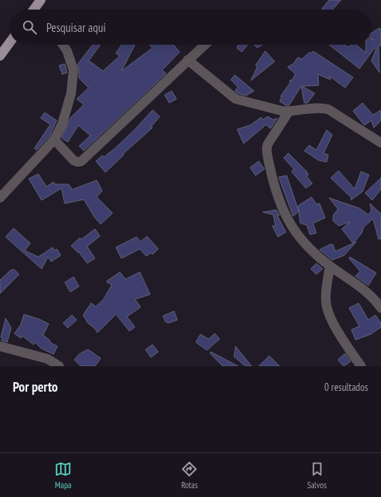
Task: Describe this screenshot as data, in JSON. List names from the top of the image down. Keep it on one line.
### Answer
{"page":{"search":"Pesquisar aqui","heading":["Por perto","0 resultados"],"nav":["Mapa","Rotas","Salvos"]}}
